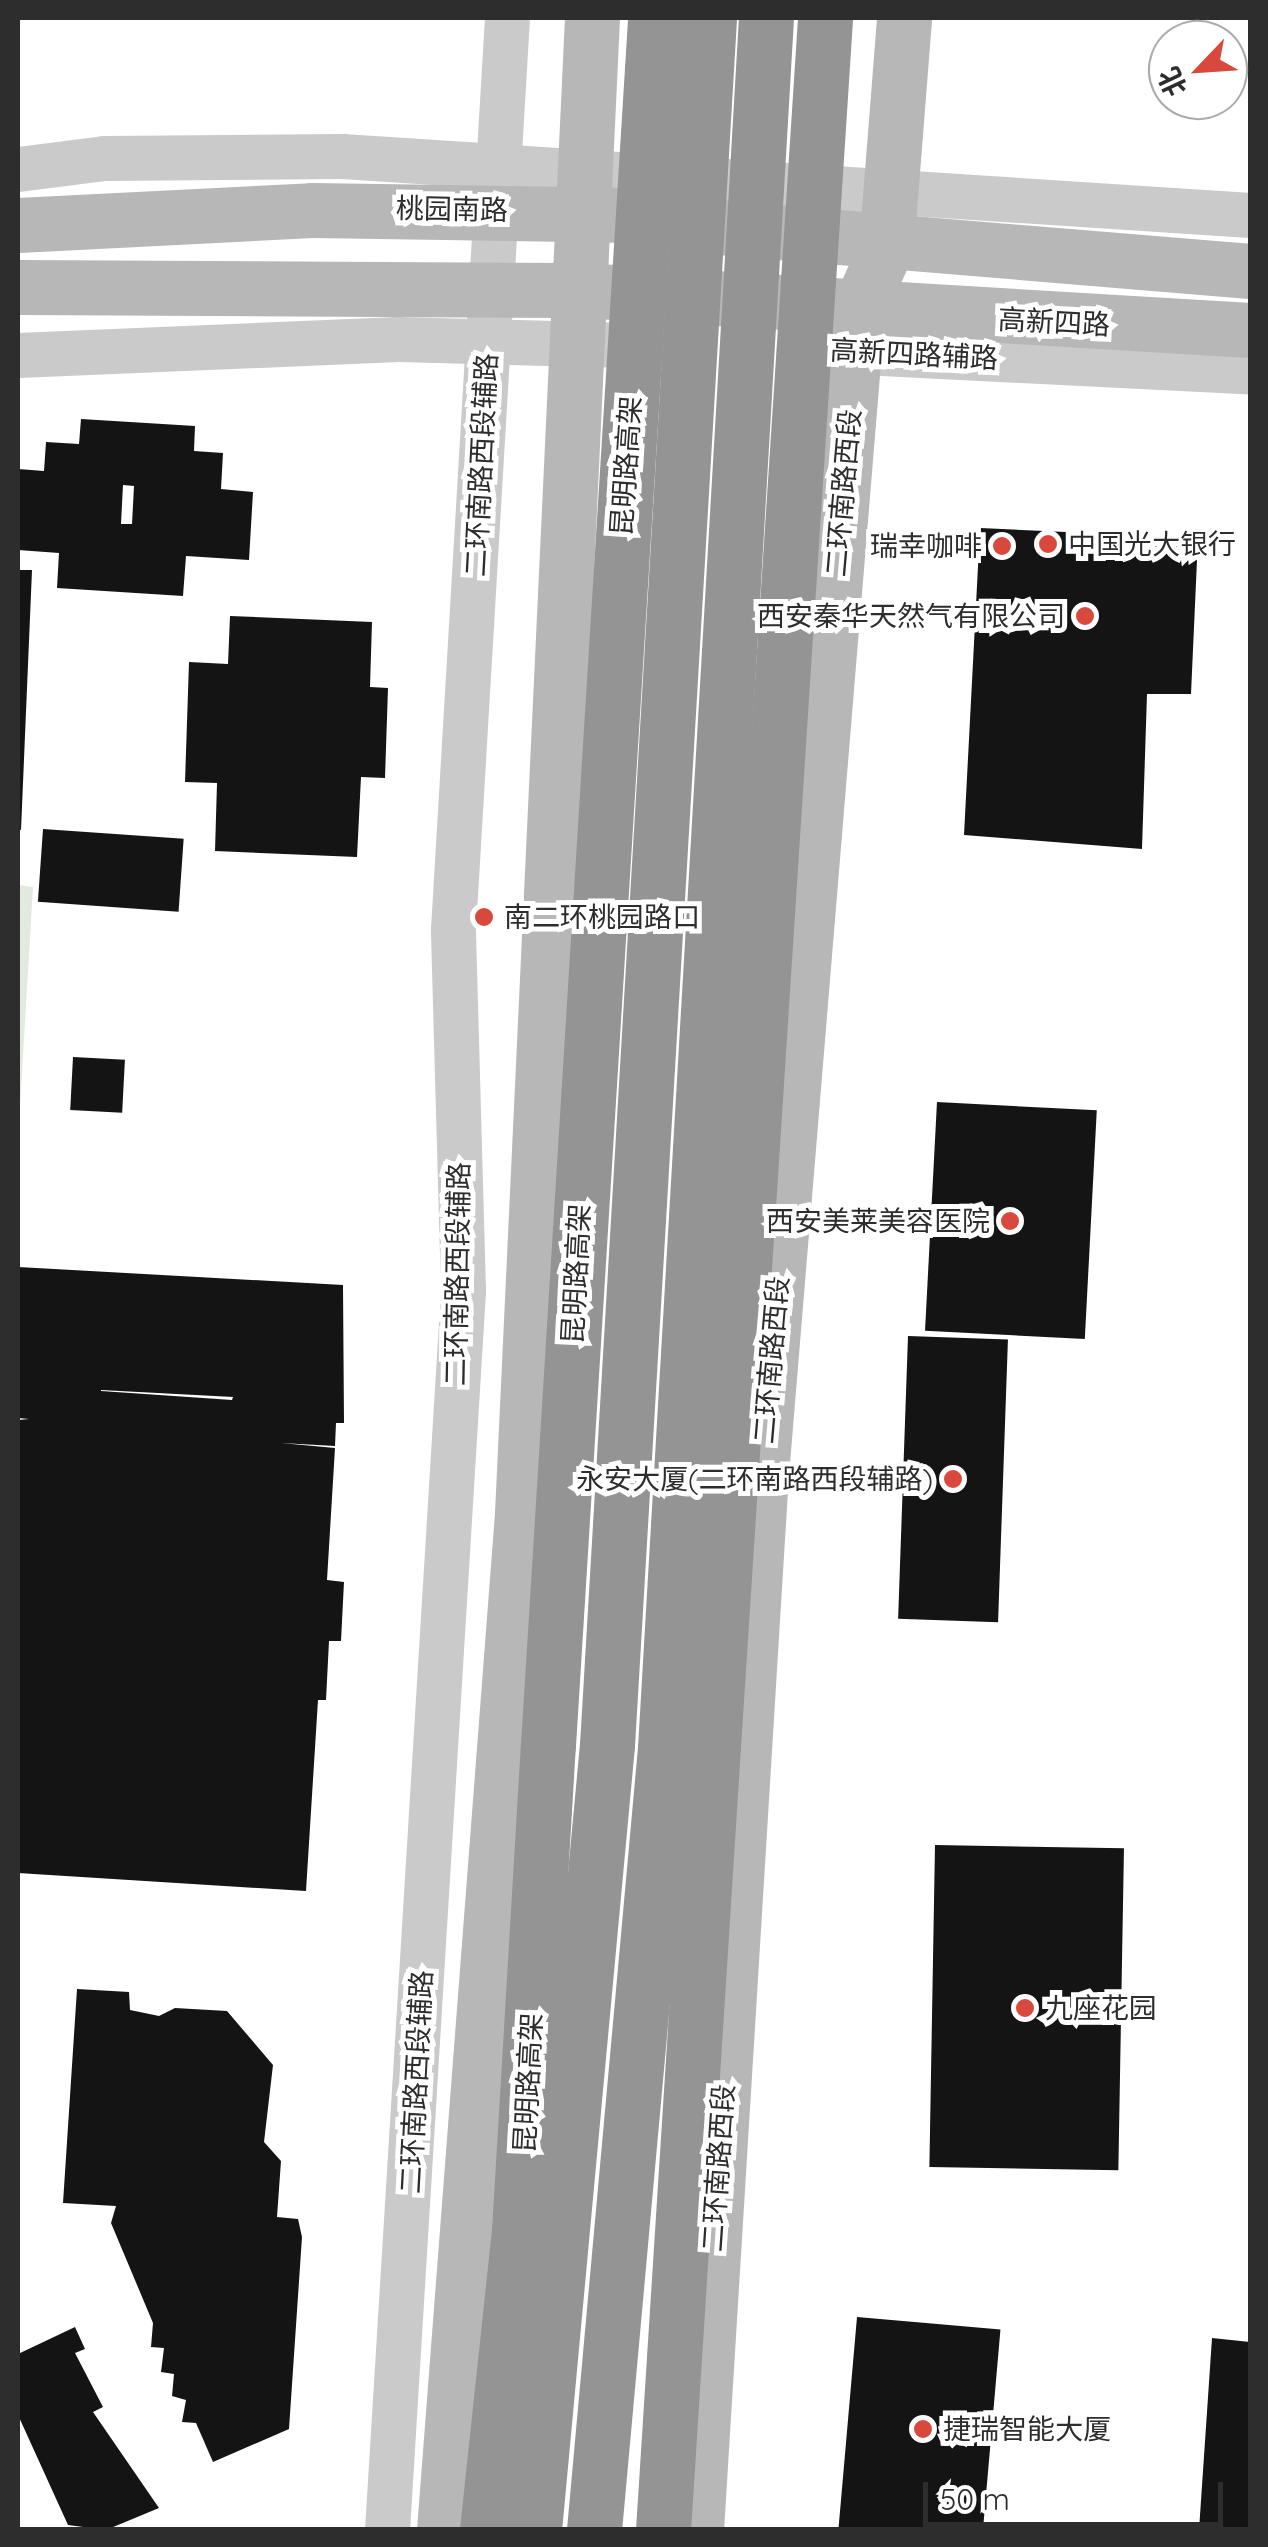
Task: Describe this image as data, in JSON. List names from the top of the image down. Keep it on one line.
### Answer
{"streets":{"highway":["昆明路高架"],"main road":["桃园南路","高新四路","二环南路西段"],"street":["高新四路辅路","二环南路西段辅路"]},"crossings":[["桃园南路","二环南路西段辅路"],["桃园南路","二环南路西段"],["高新四路","高新四路辅路"],["高新四路","二环南路西段"],["高新四路辅路","二环南路西段辅路"],["高新四路辅路","二环南路西段"]],"places":["中国光大银行","瑞幸咖啡","西安秦华天然气有限公司","南二环桃园路口","西安美莱美容医院","永安大厦(二环南路西段辅路)","九座花园","捷瑞智能大厦"],"scale_bar":"50 m","north":"bottom left"}
